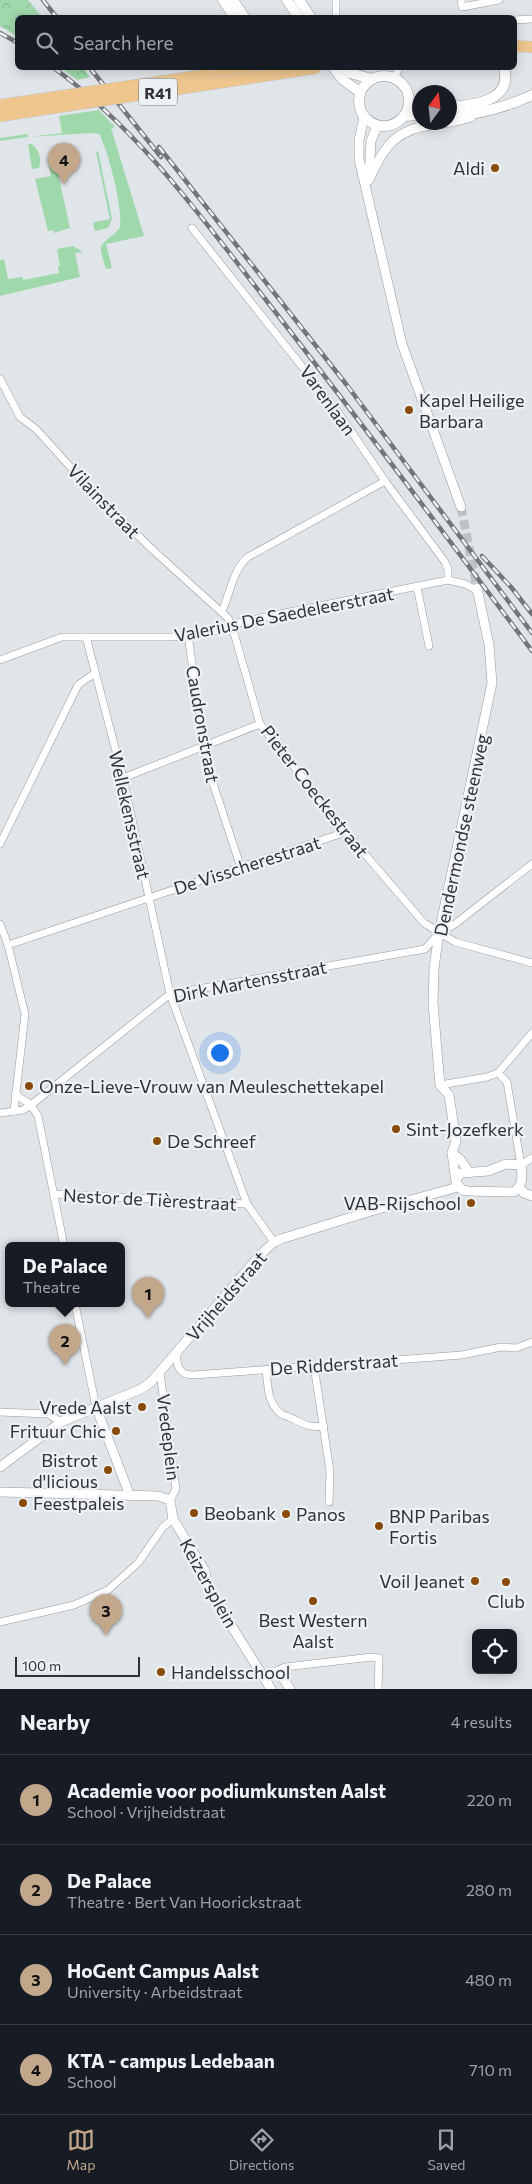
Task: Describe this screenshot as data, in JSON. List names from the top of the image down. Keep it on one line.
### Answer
{"streets":{"main road":["R41"],"street":["Varenlaan","Vilainstraat","Valerius De Saedeleerstraat","Caudronstraat","Pieter Coeckestraat","Wellekensstraat","Dendermondse steenweg","De Visscherestraat","Dirk Martensstraat","Nestor de Tièrestraat","Vrijheidstraat","De Ridderstraat","Vredeplein","Keizersplein"]},"crossings":[["Varenlaan","Valerius De Saedeleerstraat"],["Vilainstraat","Valerius De Saedeleerstraat"],["Vilainstraat","Pieter Coeckestraat"],["Valerius De Saedeleerstraat","Caudronstraat"],["Valerius De Saedeleerstraat","Pieter Coeckestraat"],["Valerius De Saedeleerstraat","Wellekensstraat"],["Valerius De Saedeleerstraat","Dendermondse steenweg"],["Caudronstraat","De Visscherestraat"],["Pieter Coeckestraat","Dendermondse steenweg"],["Pieter Coeckestraat","De Visscherestraat"],["Pieter Coeckestraat","Dirk Martensstraat"],["Wellekensstraat","De Visscherestraat"],["Wellekensstraat","Dirk Martensstraat"],["Wellekensstraat","Nestor de Tièrestraat"],["Wellekensstraat","Vrijheidstraat"],["Dendermondse steenweg","Dirk Martensstraat"],["Vrijheidstraat","De Ridderstraat"],["Vrijheidstraat","Vredeplein"],["Vredeplein","Keizersplein"]],"places":["Aldi","Kapel Heilige Barbara","Onze-Lieve-Vrouw van Meuleschettekapel","Sint-Jozefkerk","De Schreef","VAB-Rijschool","Vrede Aalst","Frituur Chic","Bistrot d'licious","Feestpaleis","Beobank","Panos","BNP Paribas Fortis","Voil Jeanet","Club","Best Western Aalst","Handelsschool"],"scale_bar":"100 m","north":"top","page":{"search":"Search here","pins":["4","1","2","3"],"popup":["De Palace","Theatre"],"scale":"100 m","heading":["Nearby","4 results"],"list":[{"mark":"1","name":"Academie voor podiumkunsten Aalst","note":"School · Vrijheidstraat","value":"220 m"},{"mark":"2","name":"De Palace","note":"Theatre · Bert Van Hoorickstraat","value":"280 m"},{"mark":"3","name":"HoGent Campus Aalst","note":"University · Arbeidstraat","value":"480 m"},{"mark":"4","name":"KTA - campus Ledebaan","note":"School","value":"710 m"}],"nav":["Map","Directions","Saved"]}}
